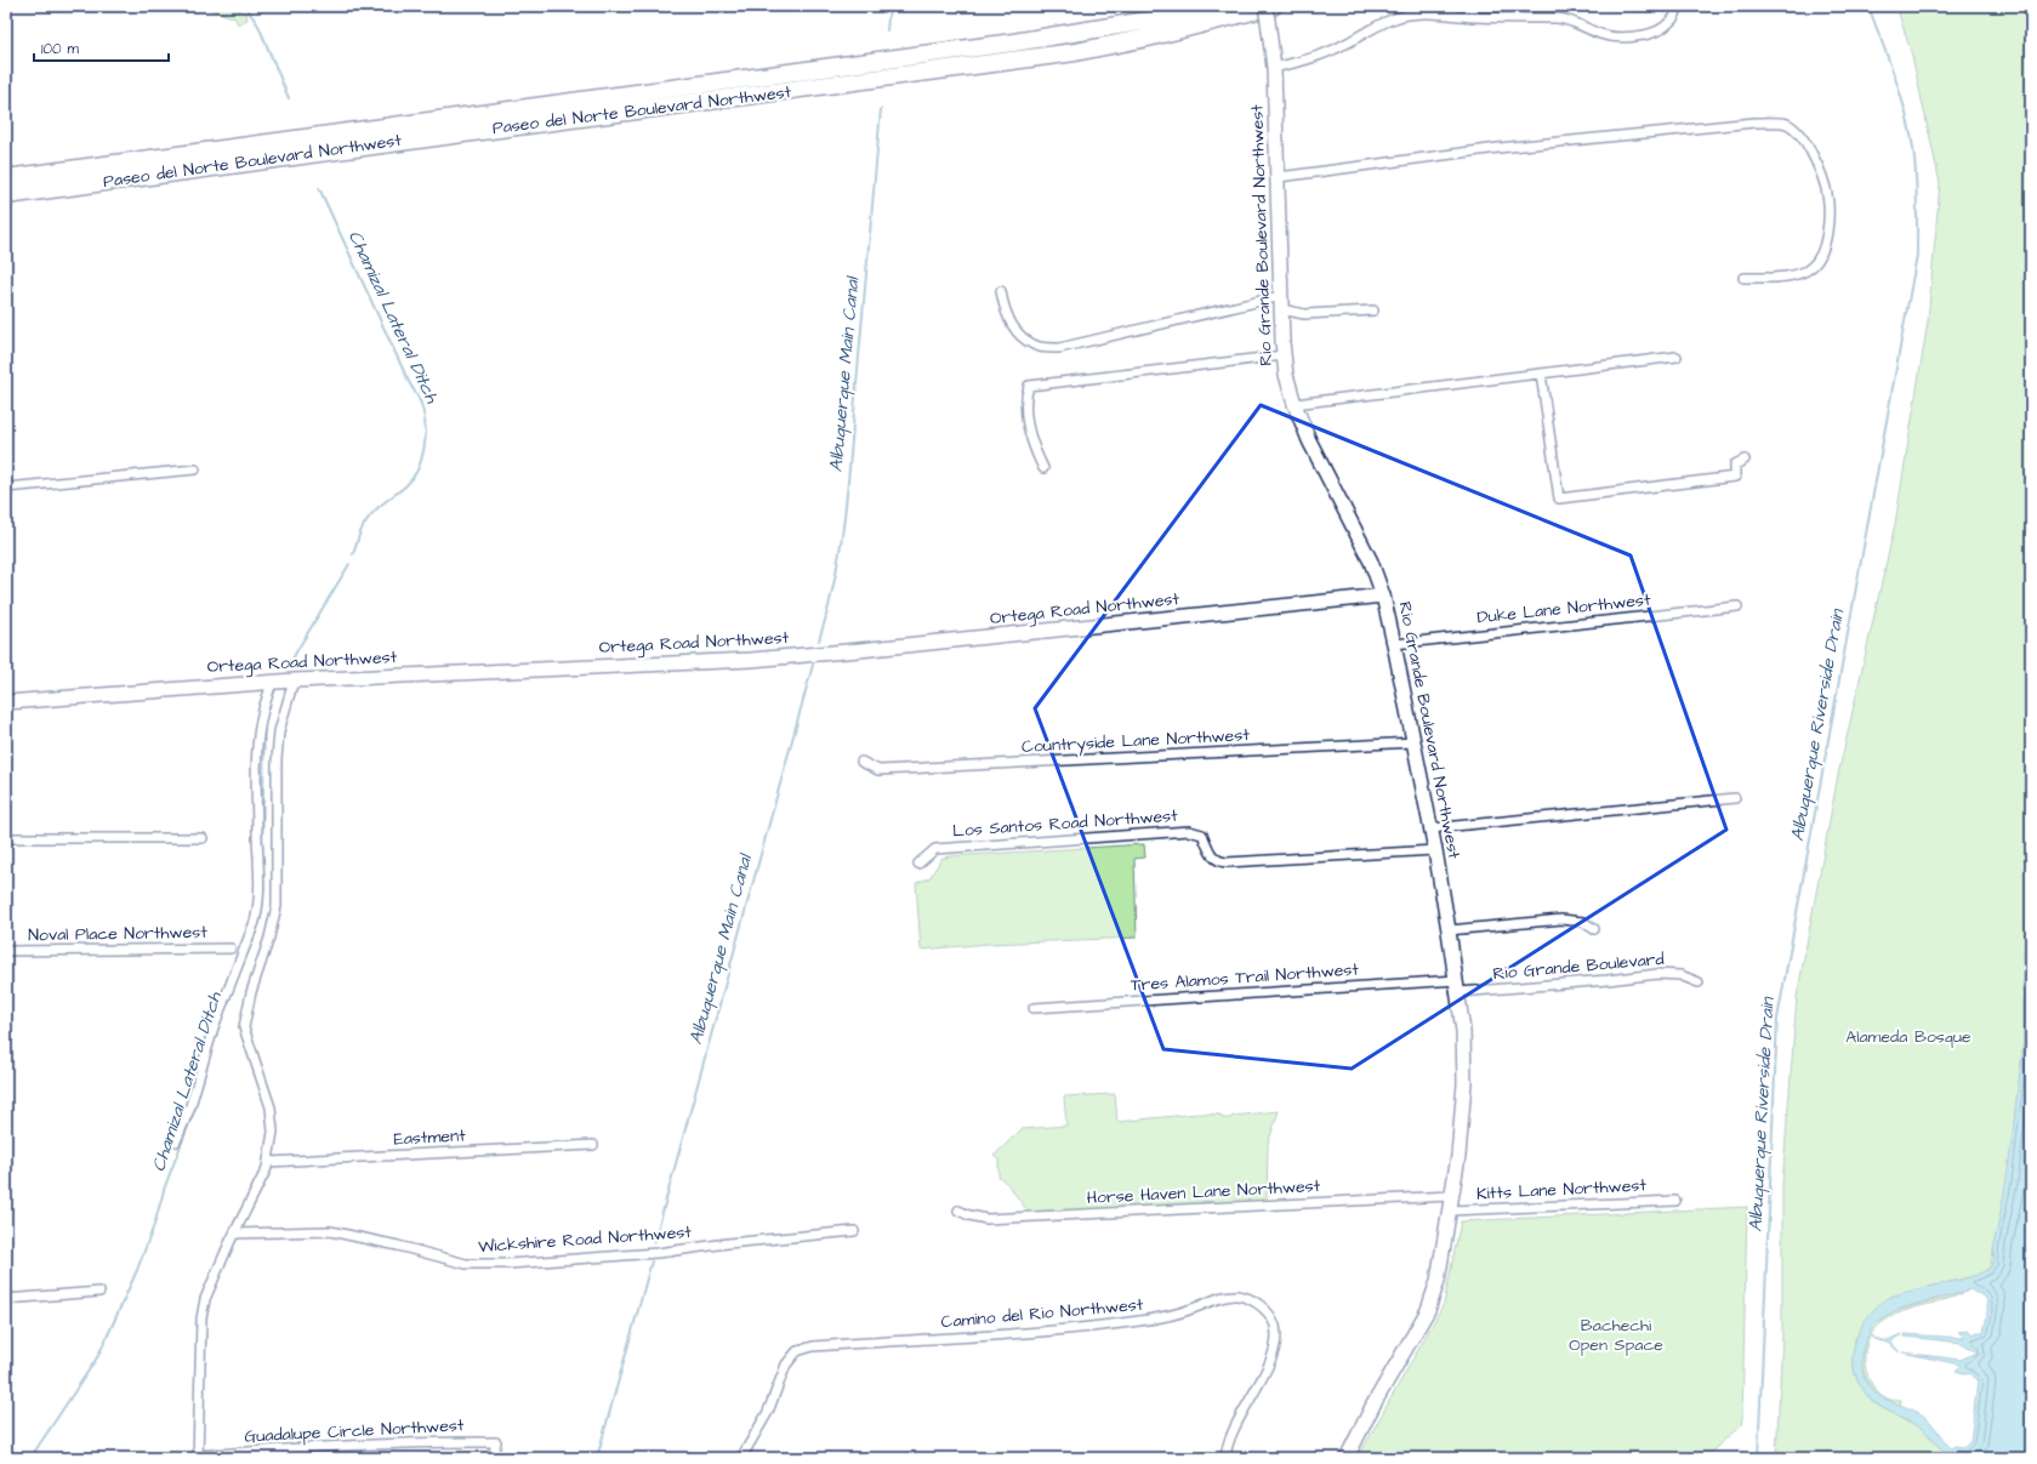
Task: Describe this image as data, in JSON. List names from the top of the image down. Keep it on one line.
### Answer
{"streets":{"highway":["Paseo del Norte Boulevard Northwest"],"street":["Rio Grande Boulevard Northwest","Ortega Road Northwest","Duke Lane Northwest","Countryside Lane Northwest","Los Santos Road Northwest","Noval Place Northwest","Rio Grande Boulevard","Tres Alamos Trail Northwest","Eastment","Kitts Lane Northwest","Horse Haven Lane Northwest","Wickshire Road Northwest","Camino del Rio Northwest","Guadalupe Circle Northwest"]},"crossings":[["Paseo del Norte Boulevard Northwest","Rio Grande Boulevard Northwest"],["Rio Grande Boulevard Northwest","Ortega Road Northwest"],["Rio Grande Boulevard Northwest","Duke Lane Northwest"],["Rio Grande Boulevard Northwest","Countryside Lane Northwest"],["Rio Grande Boulevard Northwest","Los Santos Road Northwest"],["Rio Grande Boulevard Northwest","Rio Grande Boulevard"],["Rio Grande Boulevard Northwest","Tres Alamos Trail Northwest"],["Rio Grande Boulevard Northwest","Kitts Lane Northwest"],["Rio Grande Boulevard Northwest","Horse Haven Lane Northwest"],["Rio Grande Boulevard","Tres Alamos Trail Northwest"]],"water":["Chamizal Lateral Ditch","Albuquerque Main Canal","Albuquerque Riverside Drain"],"parks":["Alameda Bosque","Bachechi Open Space"],"scale_bar":"100 m"}
